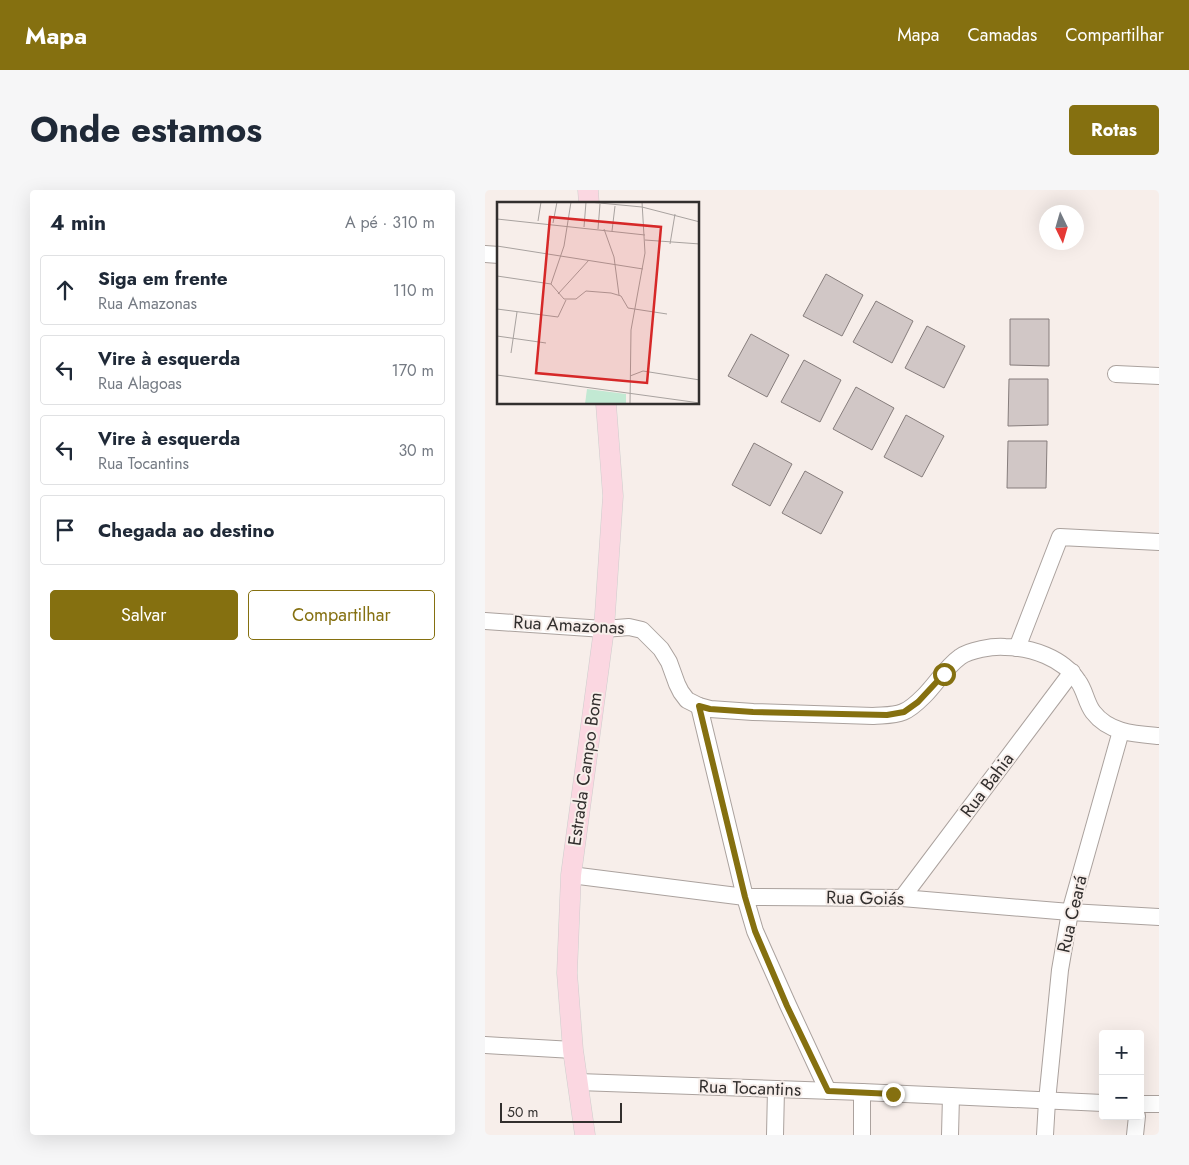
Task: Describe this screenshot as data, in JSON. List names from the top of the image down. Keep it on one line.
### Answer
{"streets":{"main road":["Estrada Campo Bom"],"street":["Rua Amazonas","Rua Bahia","Rua Goiás","Rua Ceará","Rua Tocantins"]},"crossings":[["Rua Amazonas","Estrada Campo Bom"],["Estrada Campo Bom","Rua Goiás"],["Estrada Campo Bom","Rua Tocantins"],["Rua Bahia","Rua Goiás"],["Rua Goiás","Rua Ceará"],["Rua Ceará","Rua Tocantins"]],"scale_bar":"50 m","north":"bottom","page":{"header":"Mapa","nav":["Mapa","Camadas","Compartilhar"],"title":"Onde estamos","buttons":["Rotas",["Salvar","Compartilhar"]],"heading":["4 min","A pé · 310 m"],"list":[["Siga em frente","Rua Amazonas","110 m"],["Vire à esquerda","Rua Alagoas","170 m"],["Vire à esquerda","Rua Tocantins","30 m"],"Chegada ao destino"],"map_buttons":["+","−"],"scale":"50 m"}}
